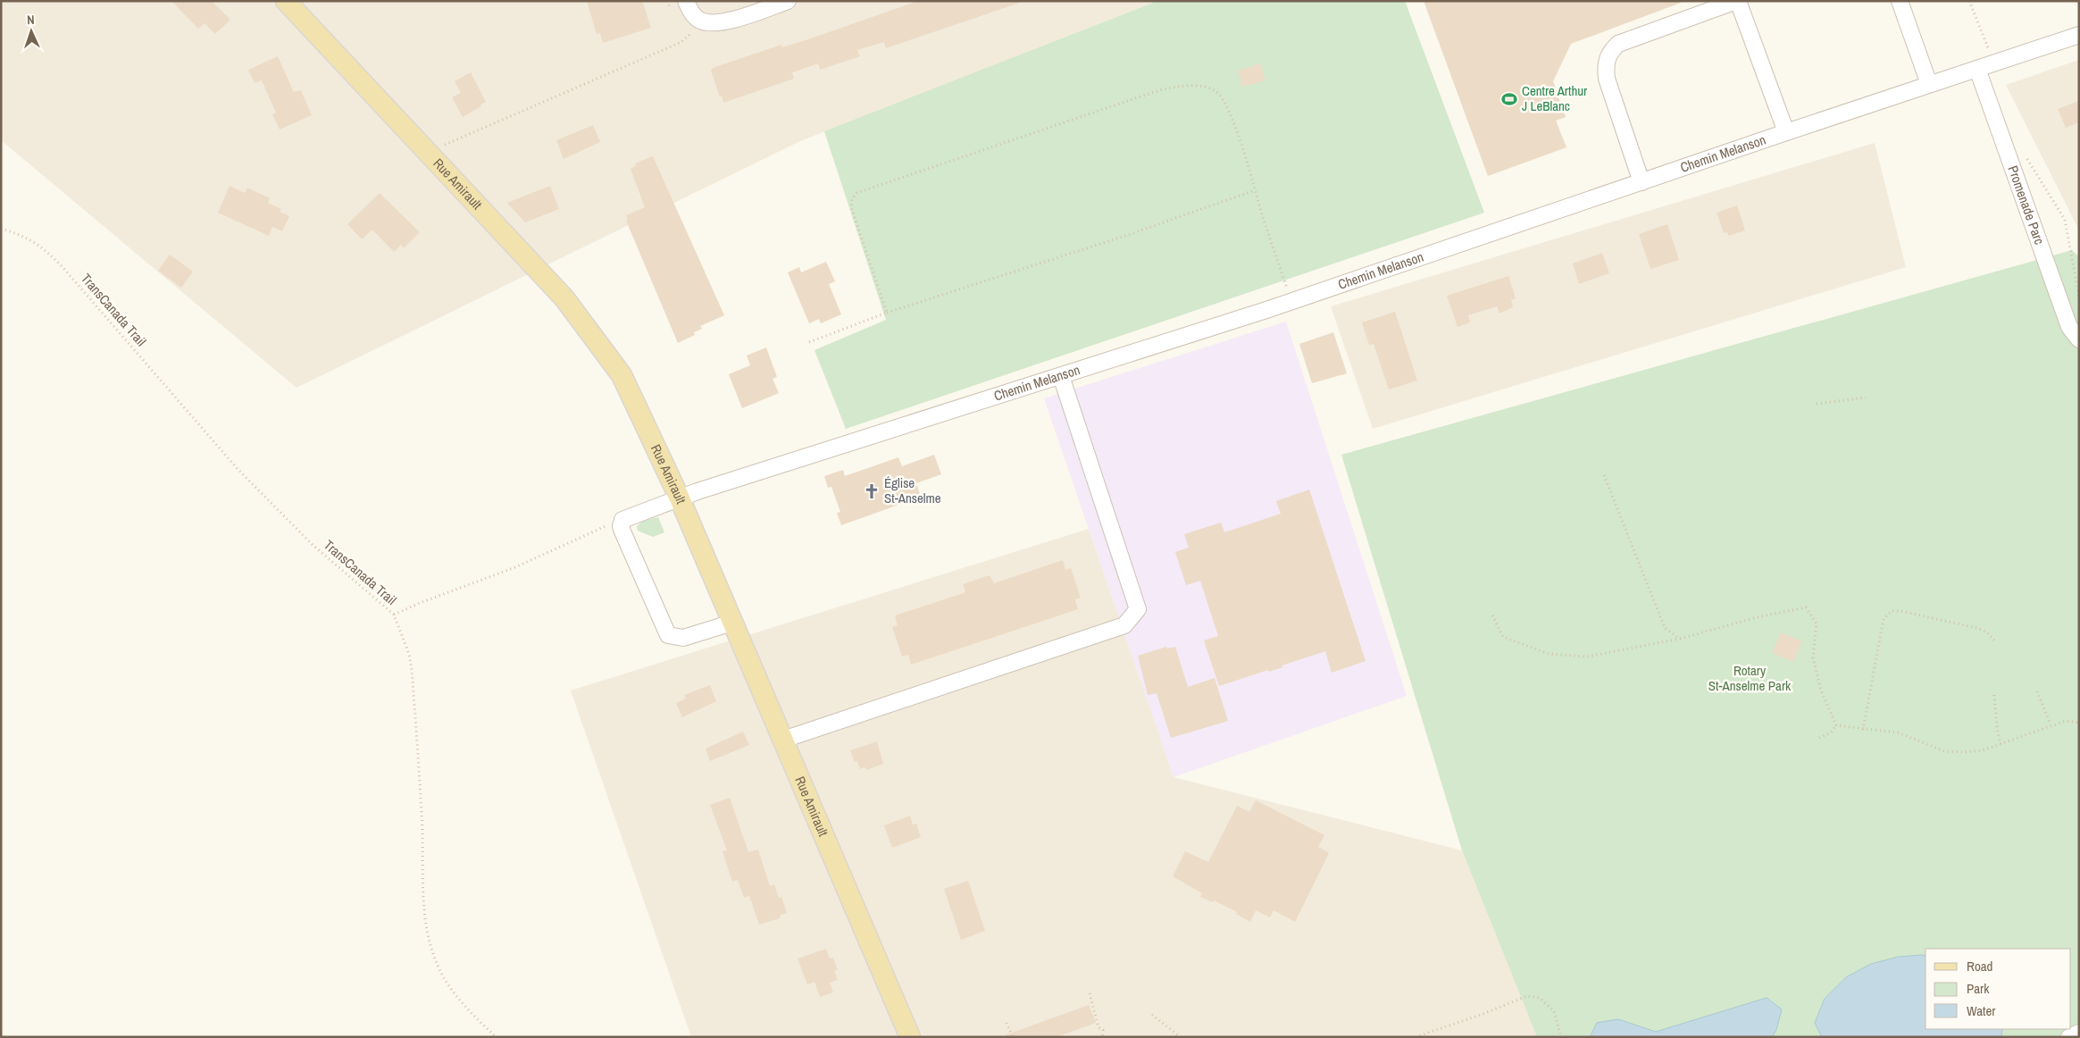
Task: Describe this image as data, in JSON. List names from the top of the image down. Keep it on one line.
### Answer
{"streets":{"main road":["Rue Amirault"],"street":["Chemin Melanson","Promenade Parc"],"path":["TransCanada Trail"]},"crossings":[["Chemin Melanson","Rue Amirault"],["Chemin Melanson","Promenade Parc"]],"parks":["Rotary St-Anselme Park"],"places":{"sports":["Centre Arthur J LeBlanc"],"church":["Église St-Anselme"]},"legend":["Road","Park","Water"],"north":"top"}
